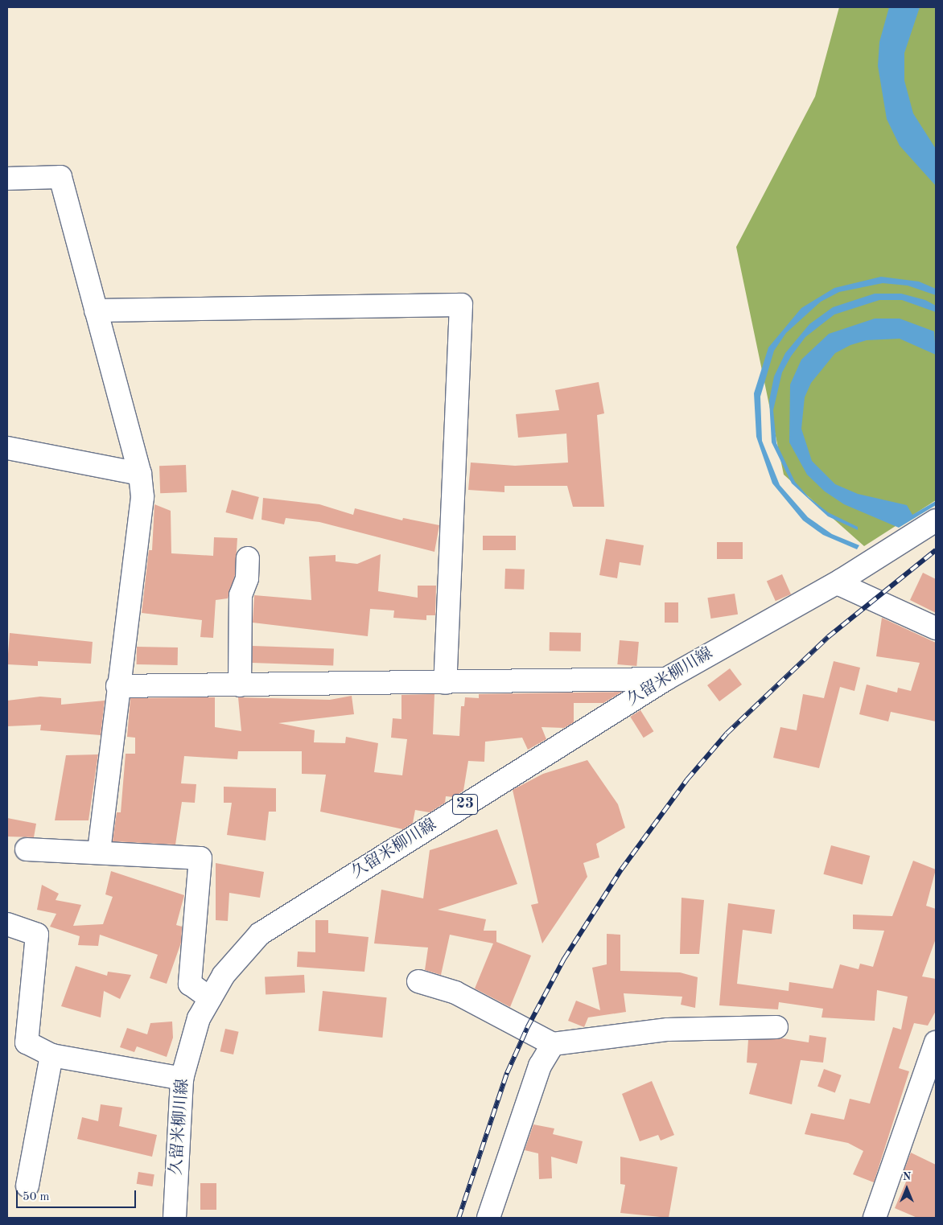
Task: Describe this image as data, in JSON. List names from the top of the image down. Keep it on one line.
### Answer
{"streets":{"street":["久留米柳川線","23"]},"scale_bar":"50 m","north":"top"}
